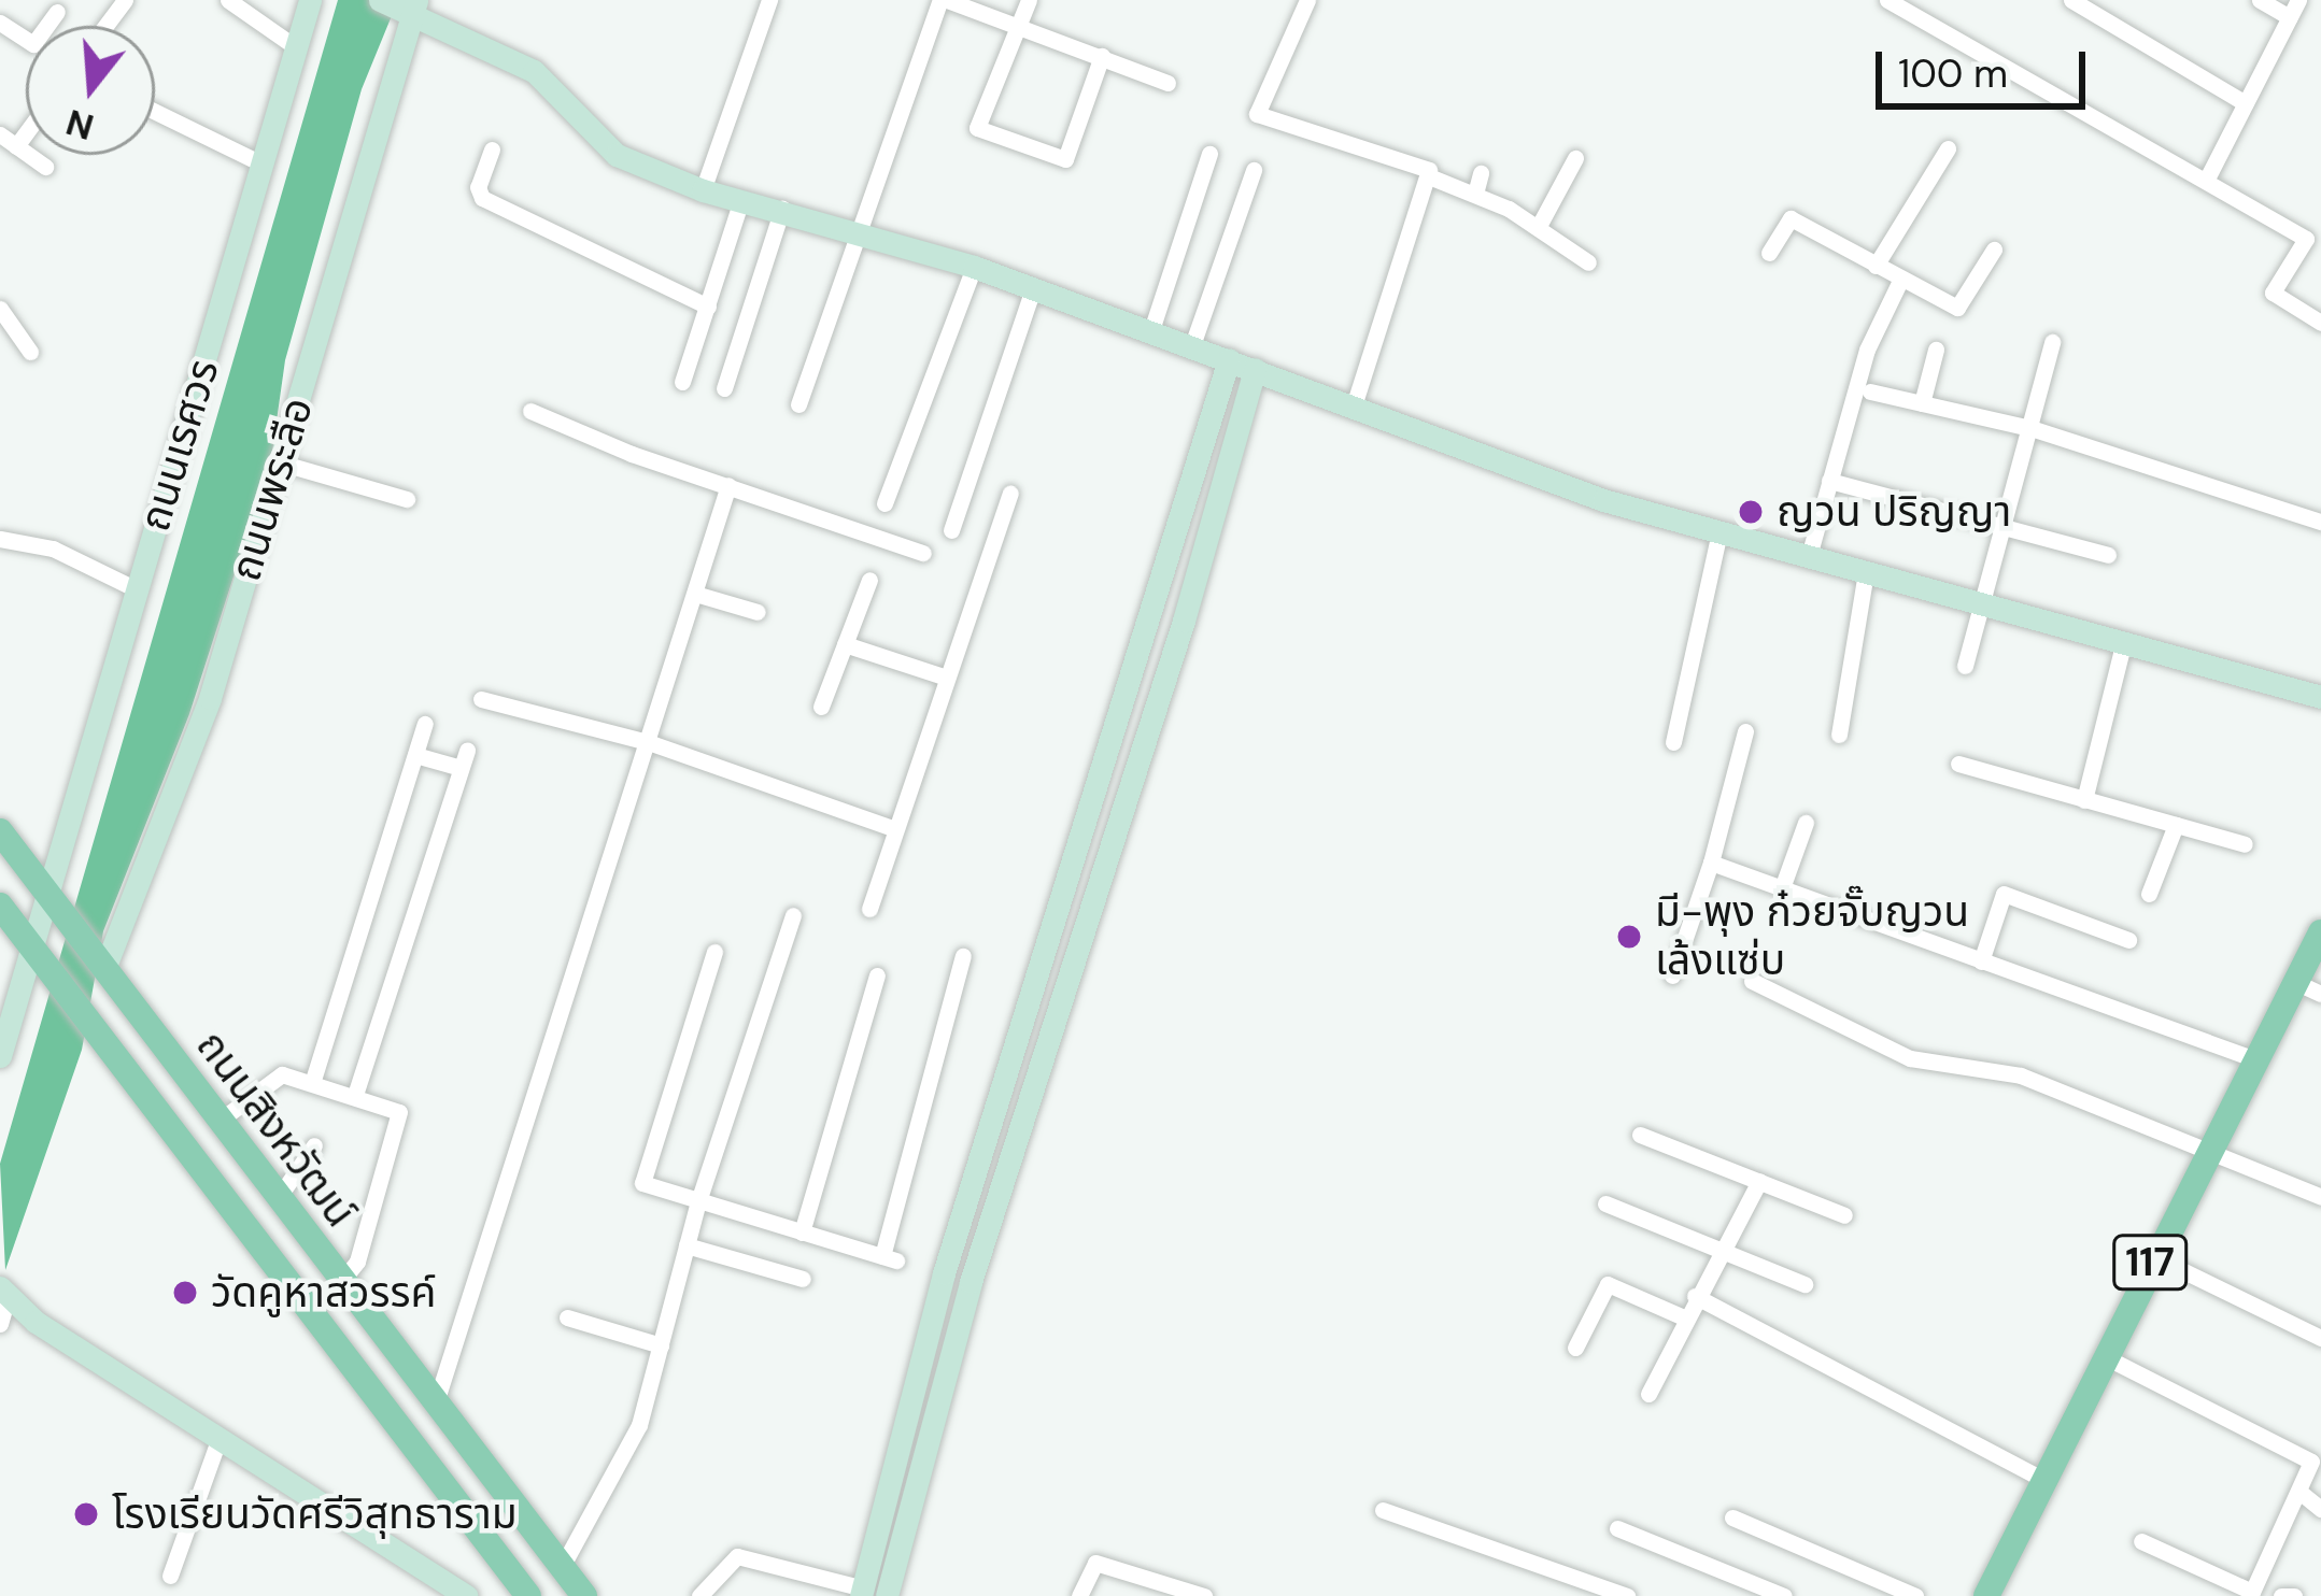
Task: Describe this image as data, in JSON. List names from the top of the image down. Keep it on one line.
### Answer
{"streets":{"main road":["ถนนสิงหวัฒน์","117"],"street":["ถนนเรศวร","ถนนพระลือ"]},"crossings":[["ถนนเรศวร","ถนนสิงหวัฒน์"],["ถนนพระลือ","ถนนสิงหวัฒน์"]],"places":["ญวน ปริญญา","มี-พุง ก๋วยจั๊บญวน เล้งแซ่บ","วัดคูหาสวรรค์","โรงเรียนวัดศรีวิสุทธาราม"],"scale_bar":"100 m","north":"bottom"}
